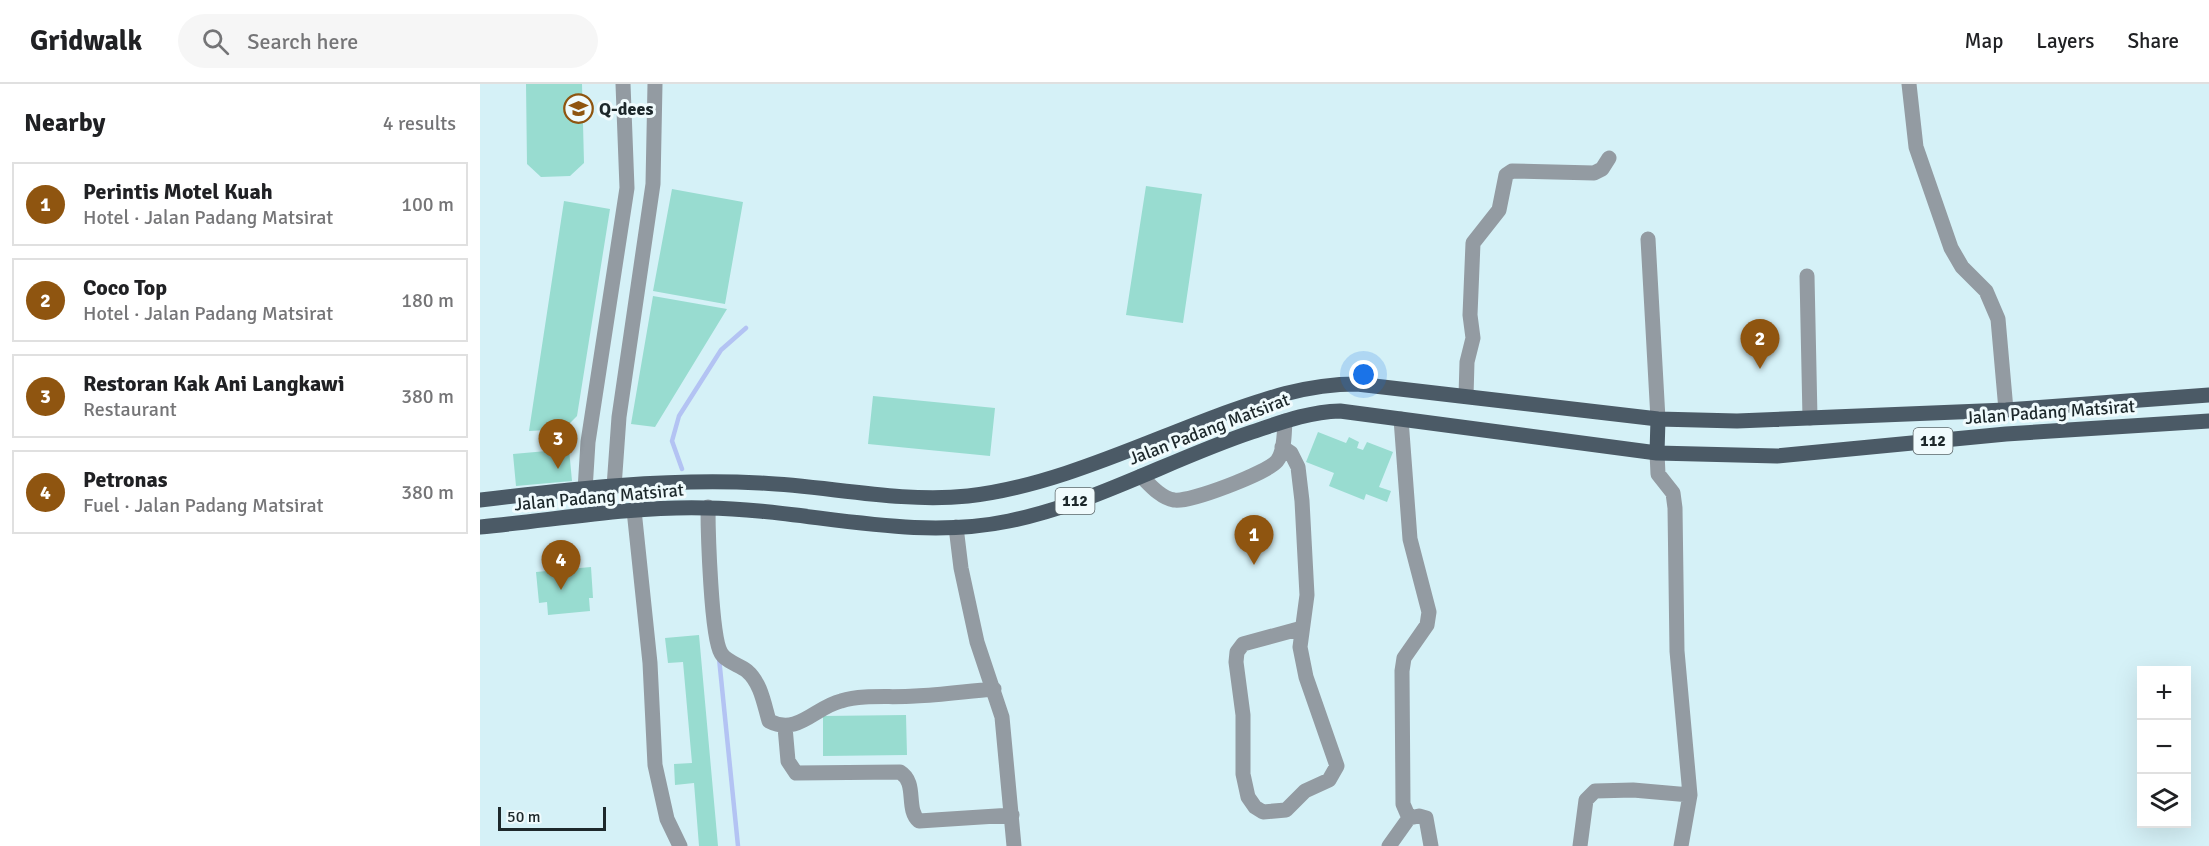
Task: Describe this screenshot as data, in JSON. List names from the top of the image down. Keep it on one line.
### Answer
{"streets":{"main road":["Jalan Padang Matsirat","112"]},"places":{"school or university":["Q-dees"]},"scale_bar":"50 m","page":{"header":"Gridwalk","search":"Search here","nav":["Map","Layers","Share"],"heading":["Nearby","4 results"],"list":[{"mark":"1","name":"Perintis Motel Kuah","note":"Hotel · Jalan Padang Matsirat","value":"100 m"},{"mark":"2","name":"Coco Top","note":"Hotel · Jalan Padang Matsirat","value":"180 m"},{"mark":"3","name":"Restoran Kak Ani Langkawi","note":"Restaurant","value":"380 m"},{"mark":"4","name":"Petronas","note":"Fuel · Jalan Padang Matsirat","value":"380 m"}],"pins":["2","3","1","4"],"map_buttons":["+","−"],"scale":"50 m"}}
